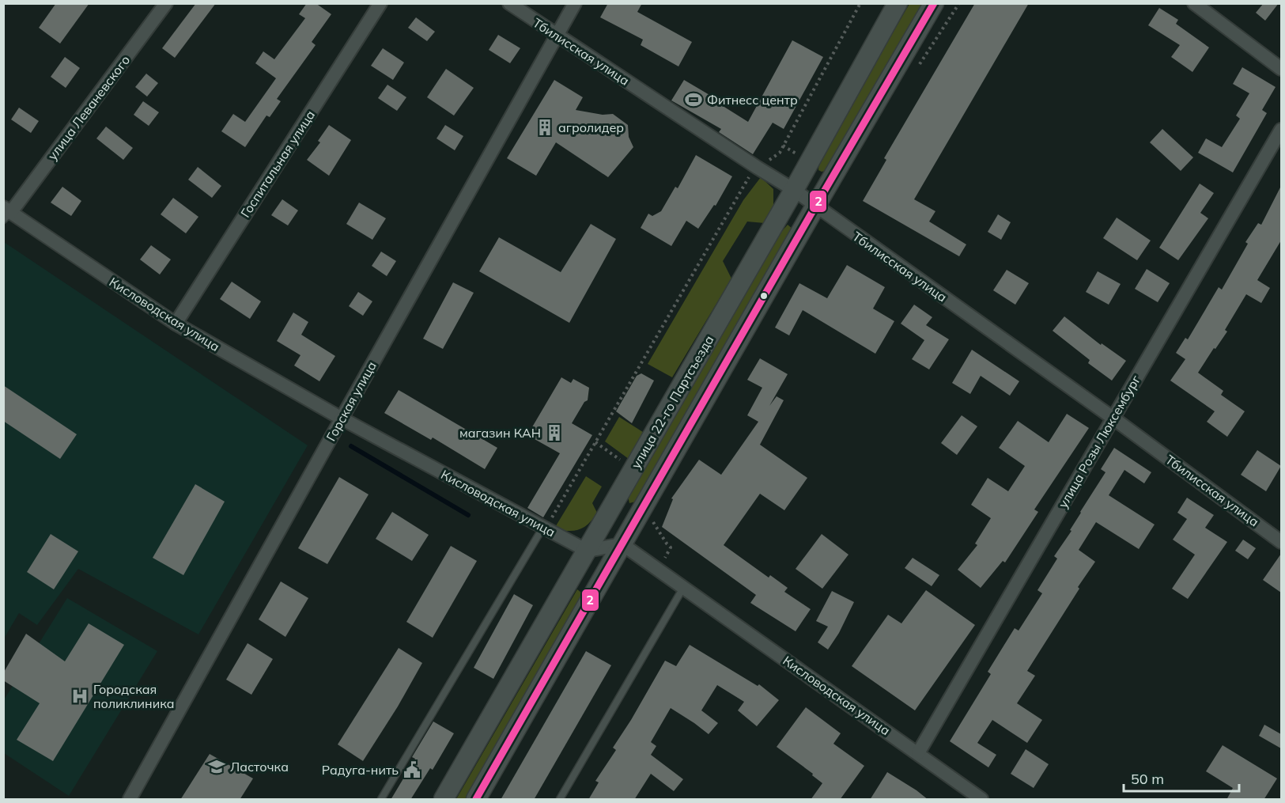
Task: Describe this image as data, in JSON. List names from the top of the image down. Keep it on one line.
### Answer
{"streets":{"main road":["улица 22-го Партсъезда"],"street":["Тбилисская улица","улица Леваневского","Госпитальная улица","Кисловодская улица","Горская улица","улица Розы Люксембург"]},"crossings":[["Тбилисская улица","Горская улица"],["Тбилисская улица","улица 22-го Партсъезда"],["Тбилисская улица","улица Розы Люксембург"],["улица Леваневского","Кисловодская улица"],["Госпитальная улица","Кисловодская улица"],["Кисловодская улица","Горская улица"],["Кисловодская улица","улица 22-го Партсъезда"],["Кисловодская улица","улица Розы Люксембург"]],"places":{"sports":["Фитнесс центр"],"building":["агролидер","магазин КАН"],"hospital":["Городская поликлиника"],"school or university":["Ласточка"],"public building":["Радуга-нить"]},"lines":["transit line 2"],"scale_bar":"50 m"}
